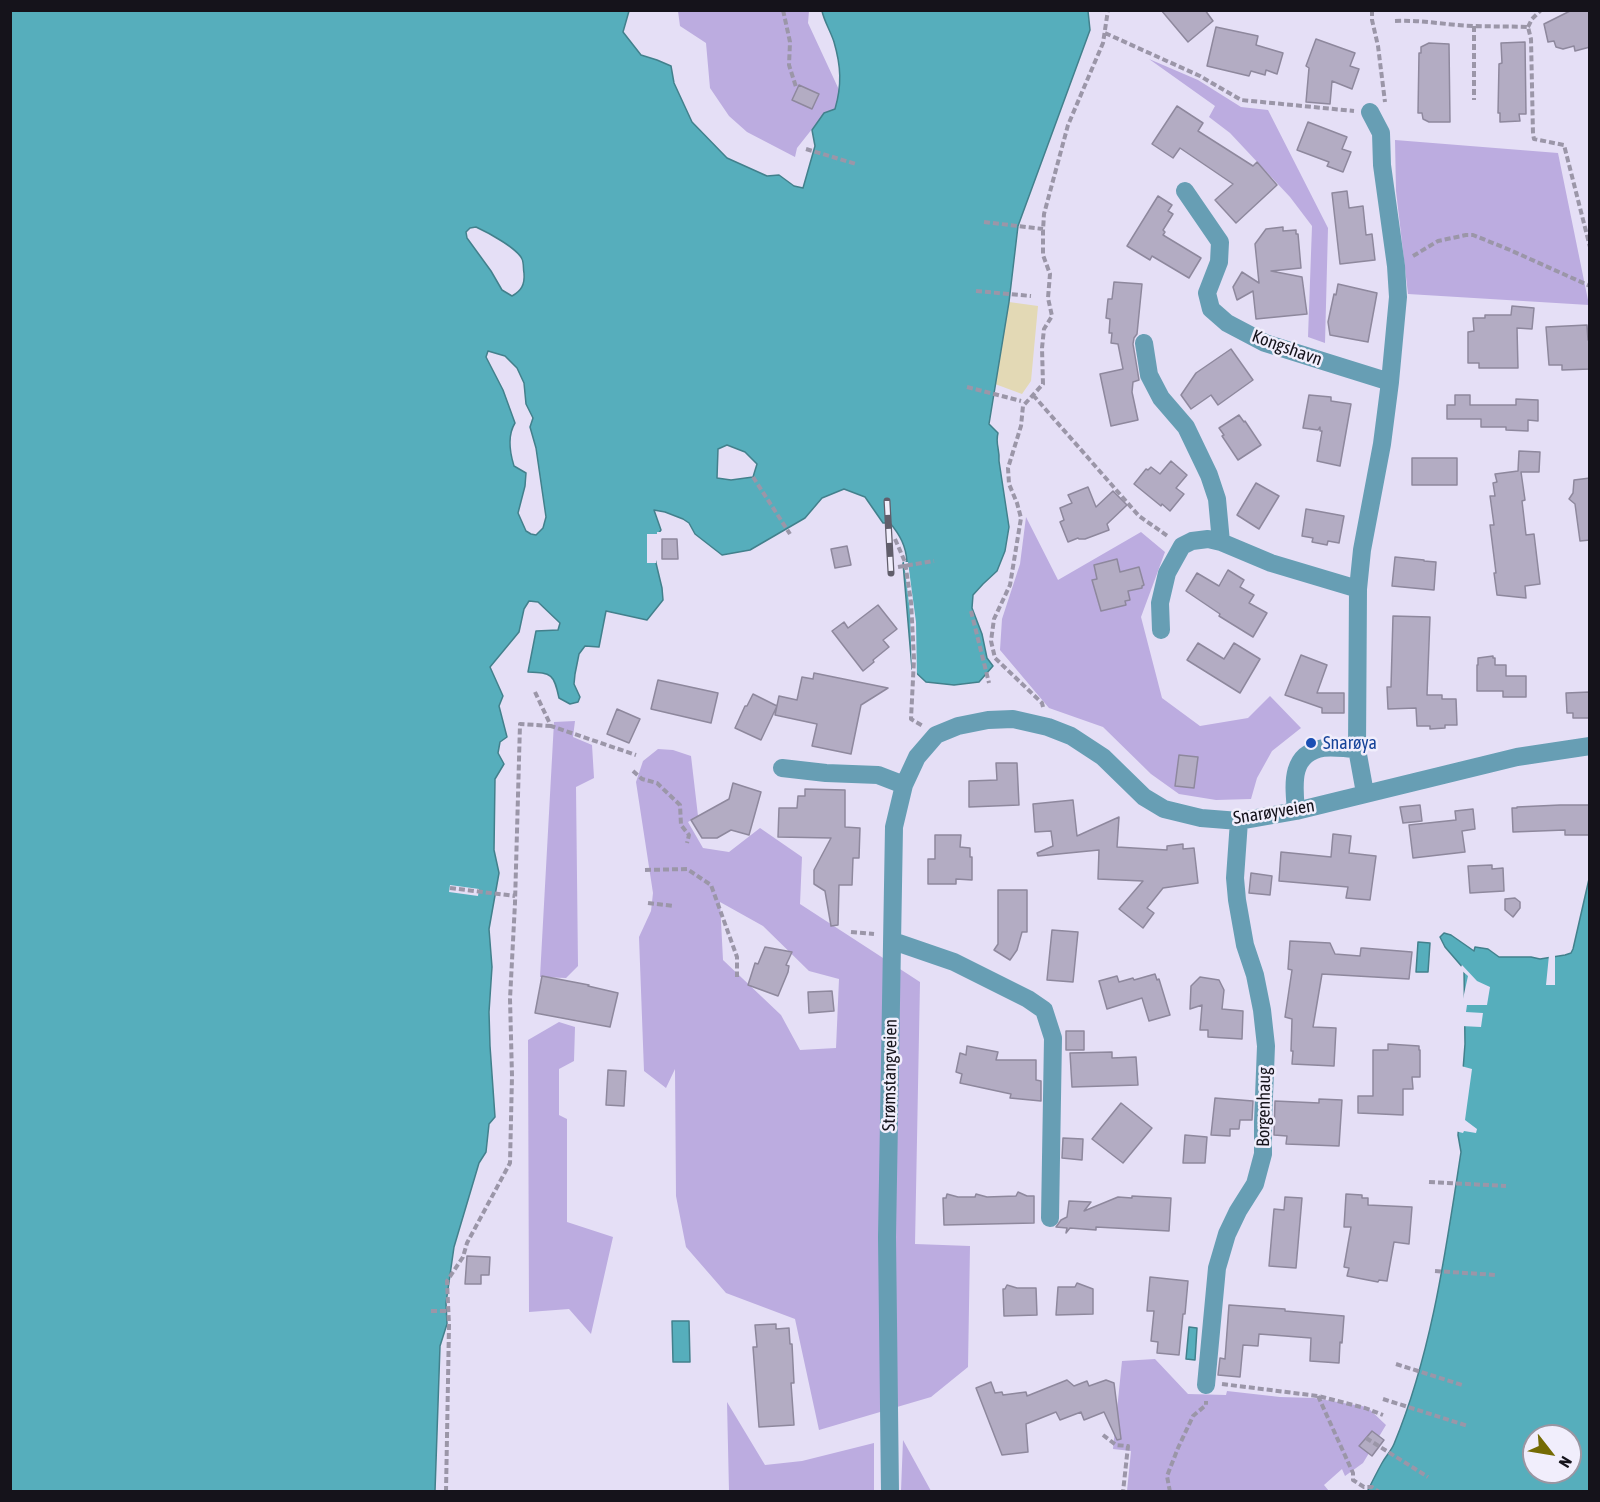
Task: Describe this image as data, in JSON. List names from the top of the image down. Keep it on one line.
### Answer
{"streets":{"street":["Kongshavn","Snarøyveien","Strømstangveien","Borgenhaug"]},"crossings":[["Snarøyveien","Strømstangveien"],["Snarøyveien","Borgenhaug"]],"places":["Snarøya"],"north":"bottom right"}
